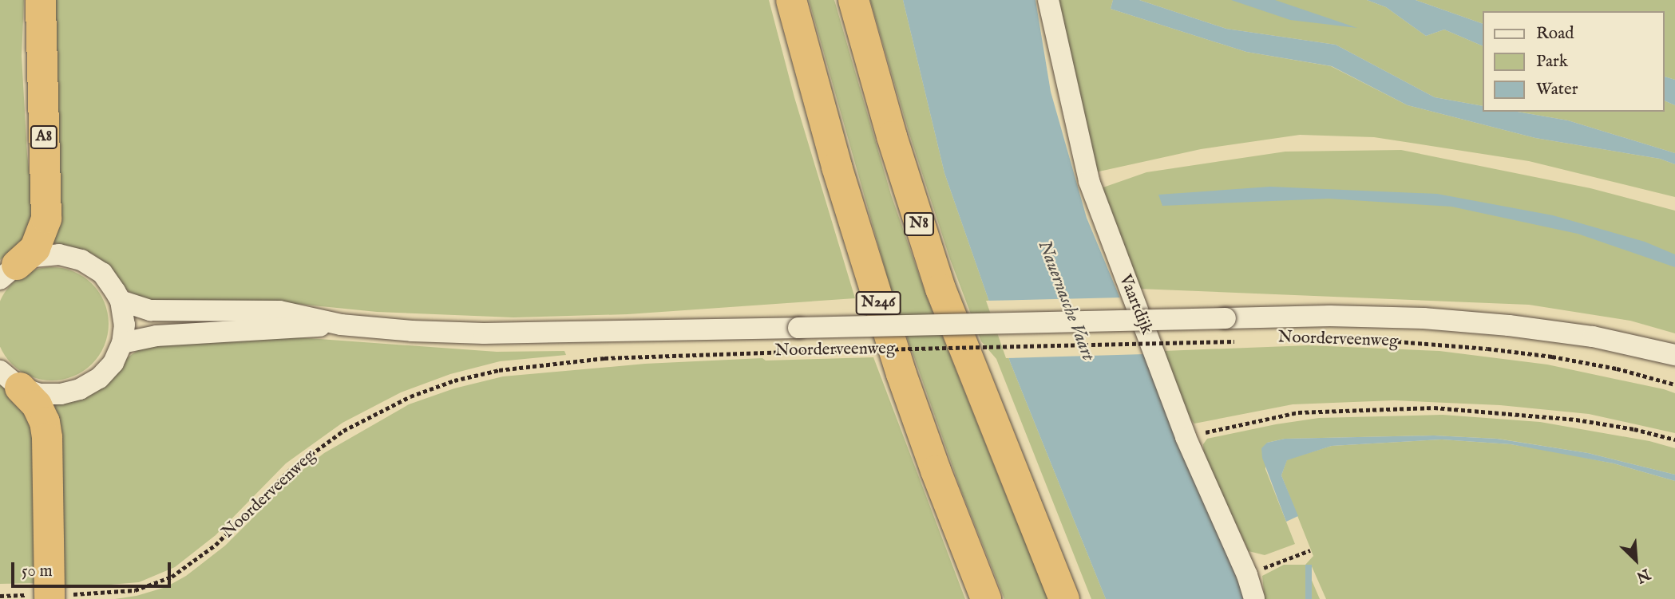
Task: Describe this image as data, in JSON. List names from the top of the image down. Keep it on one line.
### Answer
{"streets":{"highway":["A8","N8","N246"],"street":["Vaartdijk","Noorderveenweg"]},"water":["Nauernasche Vaart"],"legend":["Road","Park","Water"],"scale_bar":"50 m","north":"bottom right"}
